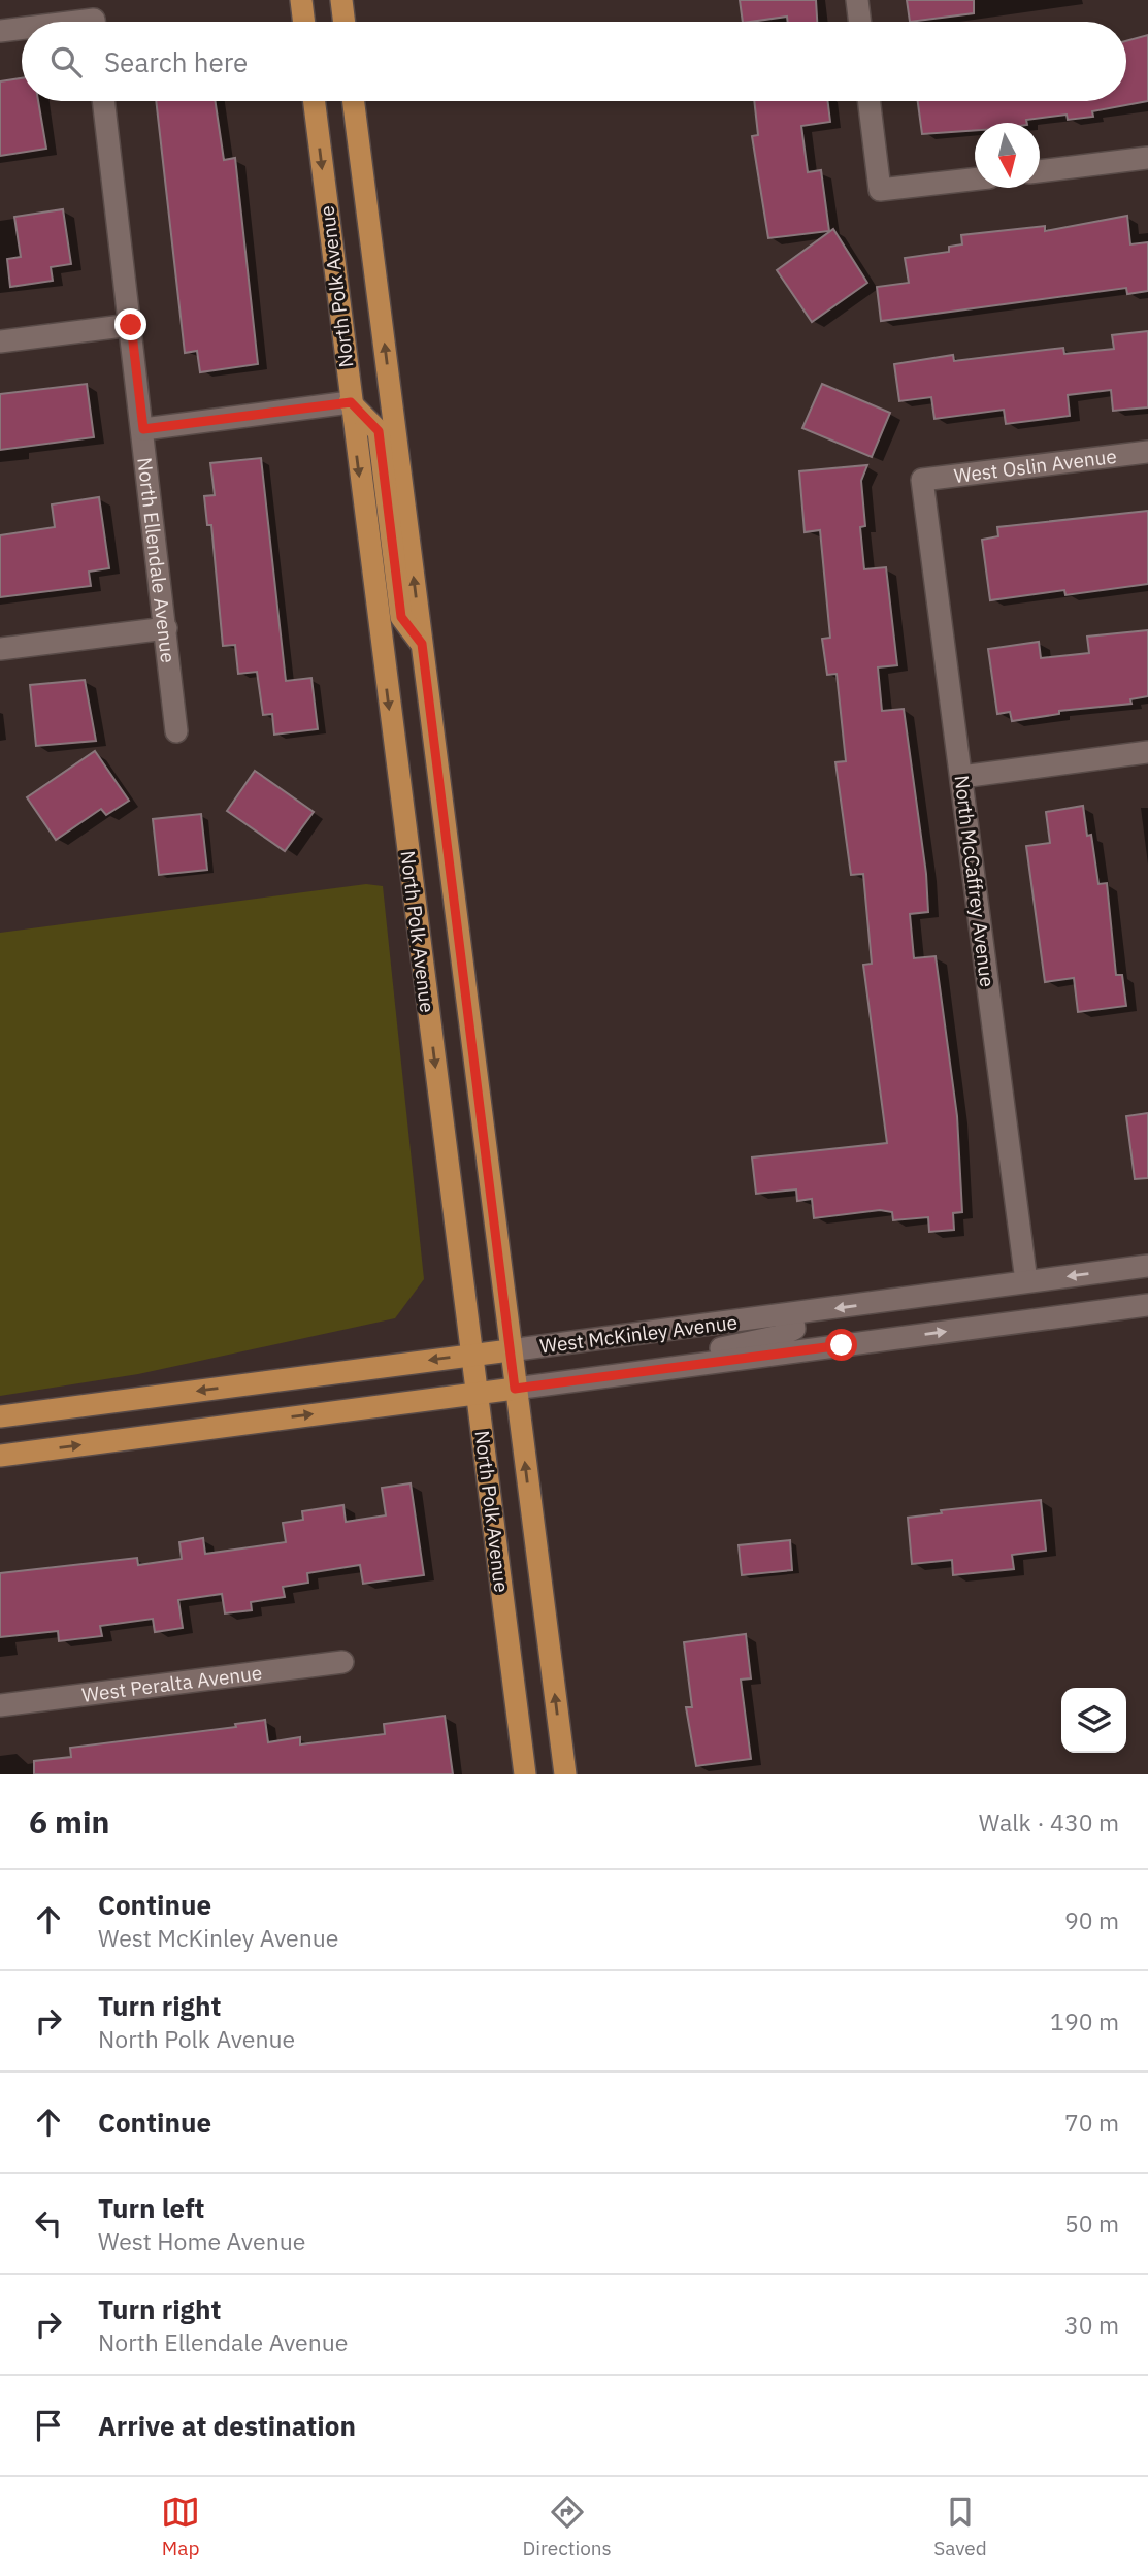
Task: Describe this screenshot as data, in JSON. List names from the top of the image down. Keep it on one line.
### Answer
{"streets":{"main road":["North Polk Avenue","West McKinley Avenue"],"street":["West Oslin Avenue","North Ellendale Avenue","North McCaffrey Avenue","West Peralta Avenue"]},"crossings":[["North Polk Avenue","West McKinley Avenue"],["West Oslin Avenue","North McCaffrey Avenue"],["North McCaffrey Avenue","West McKinley Avenue"]],"north":"bottom","page":{"search":"Search here","heading":["6 min","Walk · 430 m"],"list":[["Continue","West McKinley Avenue","90 m"],["Turn right","North Polk Avenue","190 m"],["Continue","70 m"],["Turn left","West Home Avenue","50 m"],["Turn right","North Ellendale Avenue","30 m"],"Arrive at destination"],"nav":["Map","Directions","Saved"]}}
